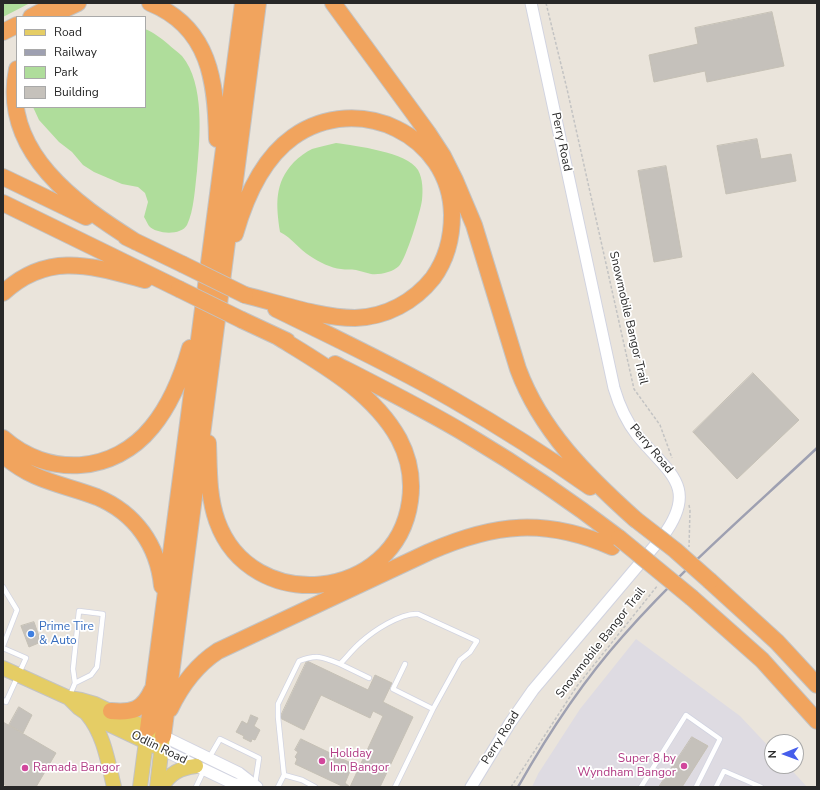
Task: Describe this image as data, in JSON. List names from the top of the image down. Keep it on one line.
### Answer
{"streets":{"main road":["Odlin Road"],"street":["Perry Road"],"path":["Snowmobile Bangor Trail"]},"places":["Prime Tire & Auto","Holiday Inn Bangor","Super 8 by Wyndham Bangor","Ramada Bangor"],"legend":["Road","Railway","Park","Building"],"north":"left"}
